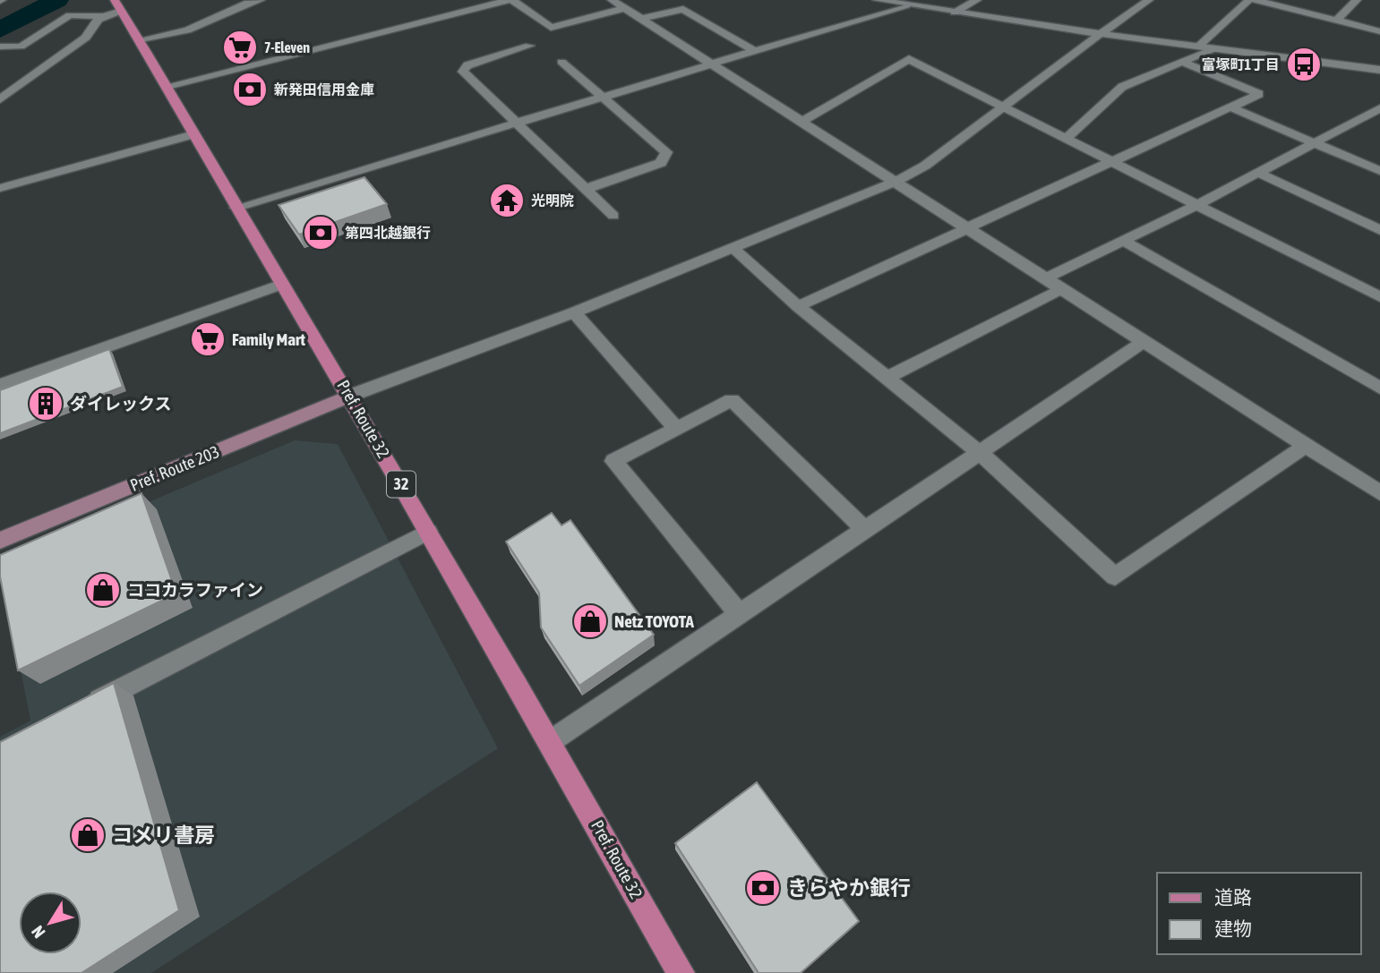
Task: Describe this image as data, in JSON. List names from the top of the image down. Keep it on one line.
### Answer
{"streets":{"main road":["Pref. Route 32","Pref. Route 203","32"]},"crossings":[["Pref. Route 32","Pref. Route 203"]],"places":{"supermarket":["7-Eleven","Family Mart"],"bus stop":["富塚町1丁目"],"bank":["新発田信用金庫","第四北越銀行","きらやか銀行"],"temple":["光明院"],"building":["ダイレックス"],"shop":["ココカラファイン","Netz TOYOTA","コメリ書房"]},"legend":["道路","建物"],"north":"bottom left"}
